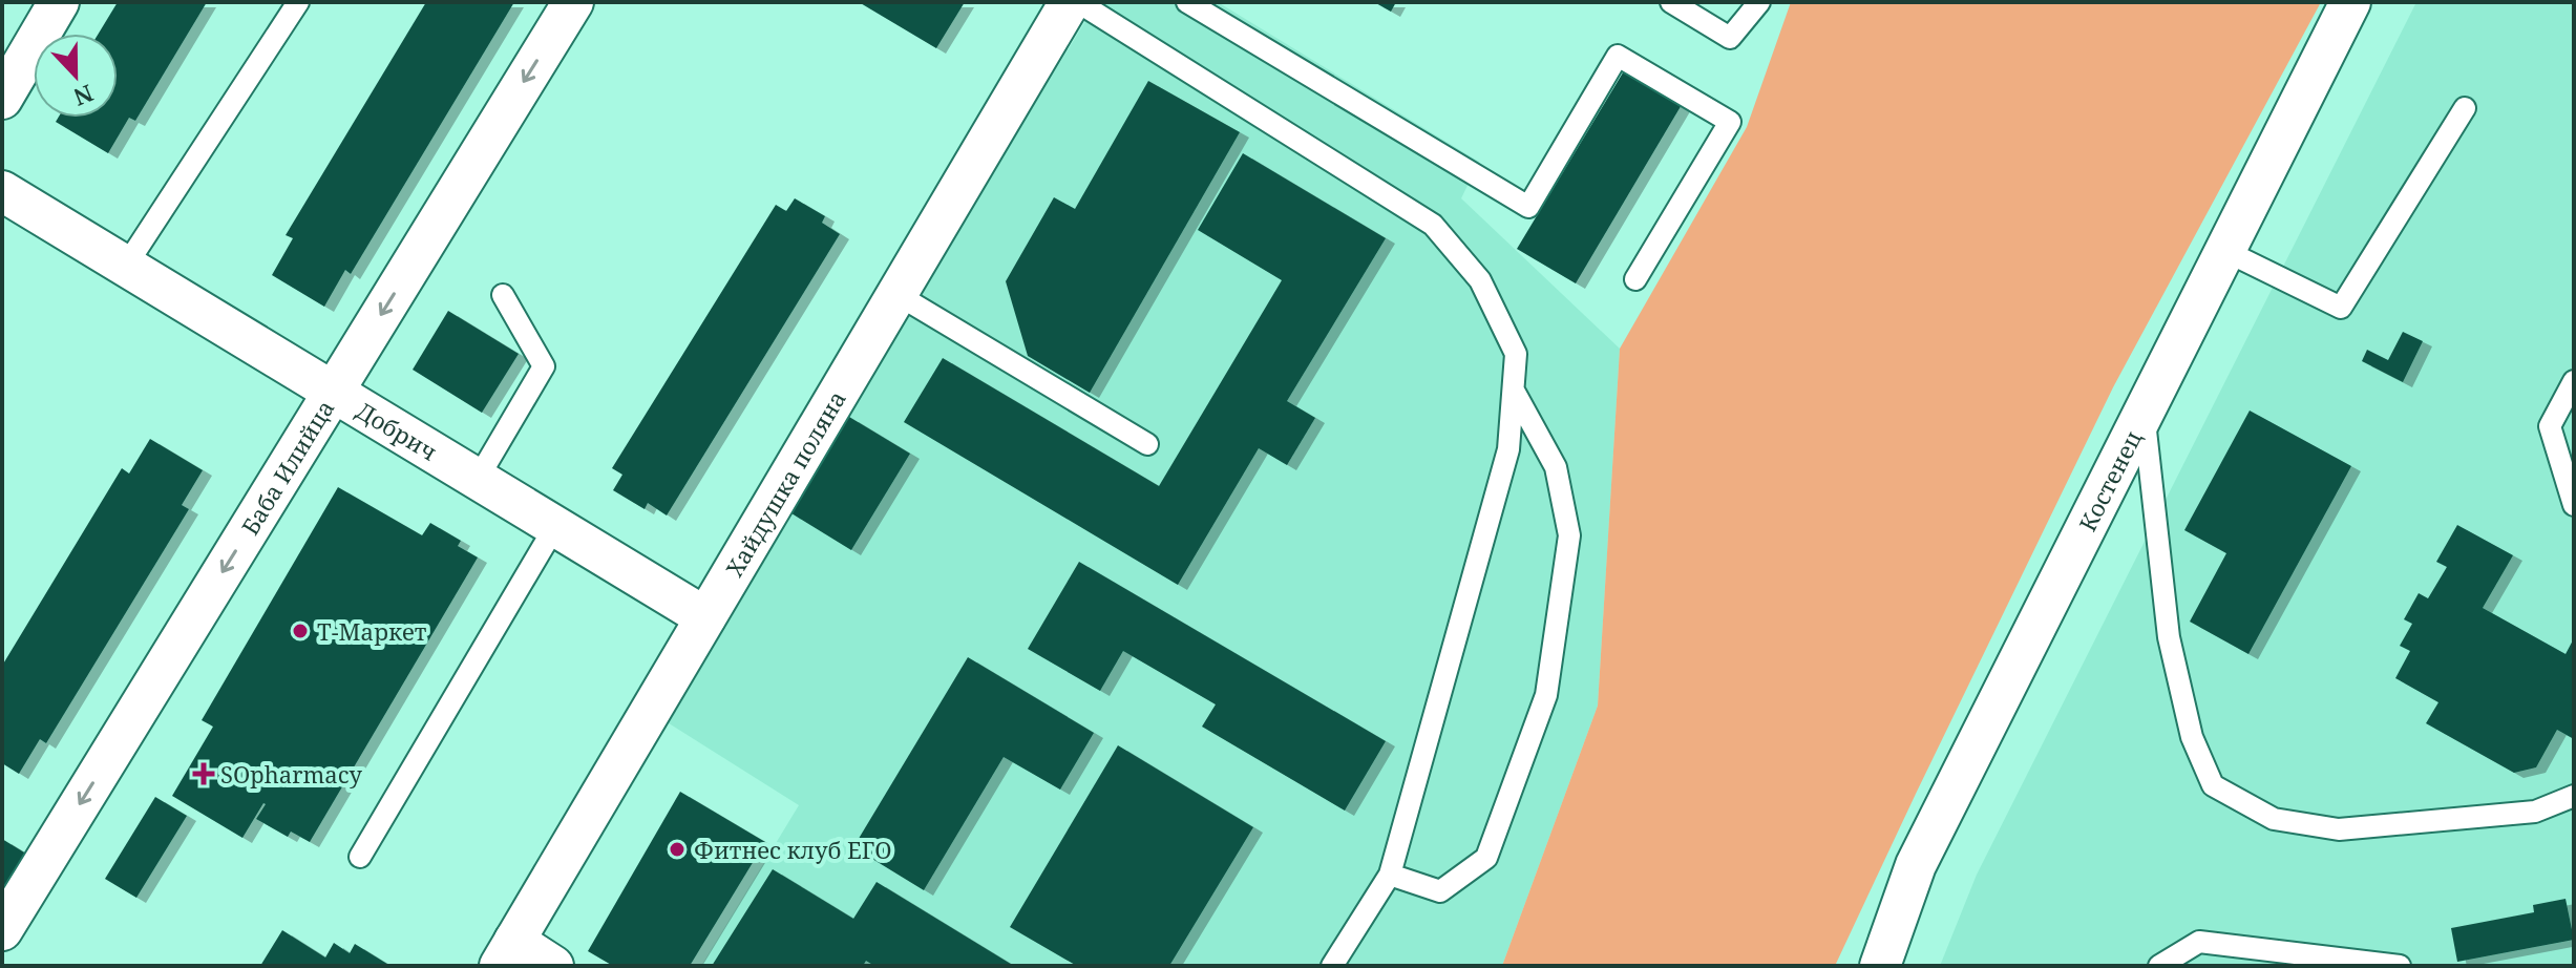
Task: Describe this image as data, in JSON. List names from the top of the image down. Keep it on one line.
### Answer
{"streets":{"street":["Добрич","Баба Илийца","Костенец","Хайдушка поляна"]},"crossings":[["Добрич","Баба Илийца"],["Добрич","Хайдушка поляна"]],"one_way":["Баба Илийца"],"places":{"other":["Т-Маркет","Фитнес клуб ЕГО"],"health":["SOpharmacy"]},"north":"bottom"}
